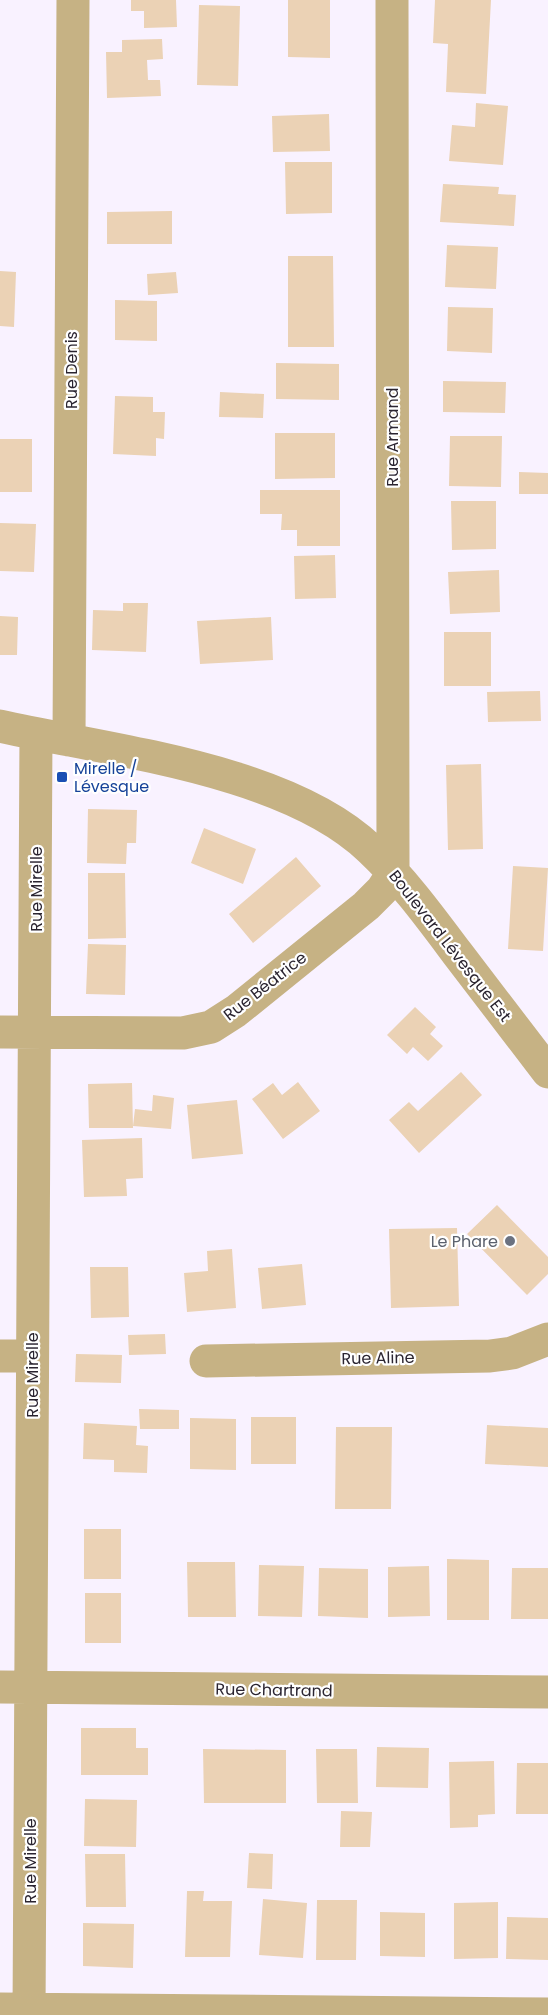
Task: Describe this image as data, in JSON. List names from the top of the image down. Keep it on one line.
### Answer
{"streets":{"street":["Rue Denis","Rue Armand","Rue Mirelle","Boulevard Lévesque Est","Rue Béatrice","Rue Aline","Rue Chartrand"]},"crossings":[["Rue Denis","Boulevard Lévesque Est"],["Rue Armand","Boulevard Lévesque Est"],["Rue Armand","Rue Béatrice"],["Rue Mirelle","Boulevard Lévesque Est"],["Rue Mirelle","Rue Béatrice"],["Rue Mirelle","Rue Chartrand"],["Boulevard Lévesque Est","Rue Béatrice"]],"places":{"transit":["Mirelle / Lévesque"],"other":["Le Phare"]}}
